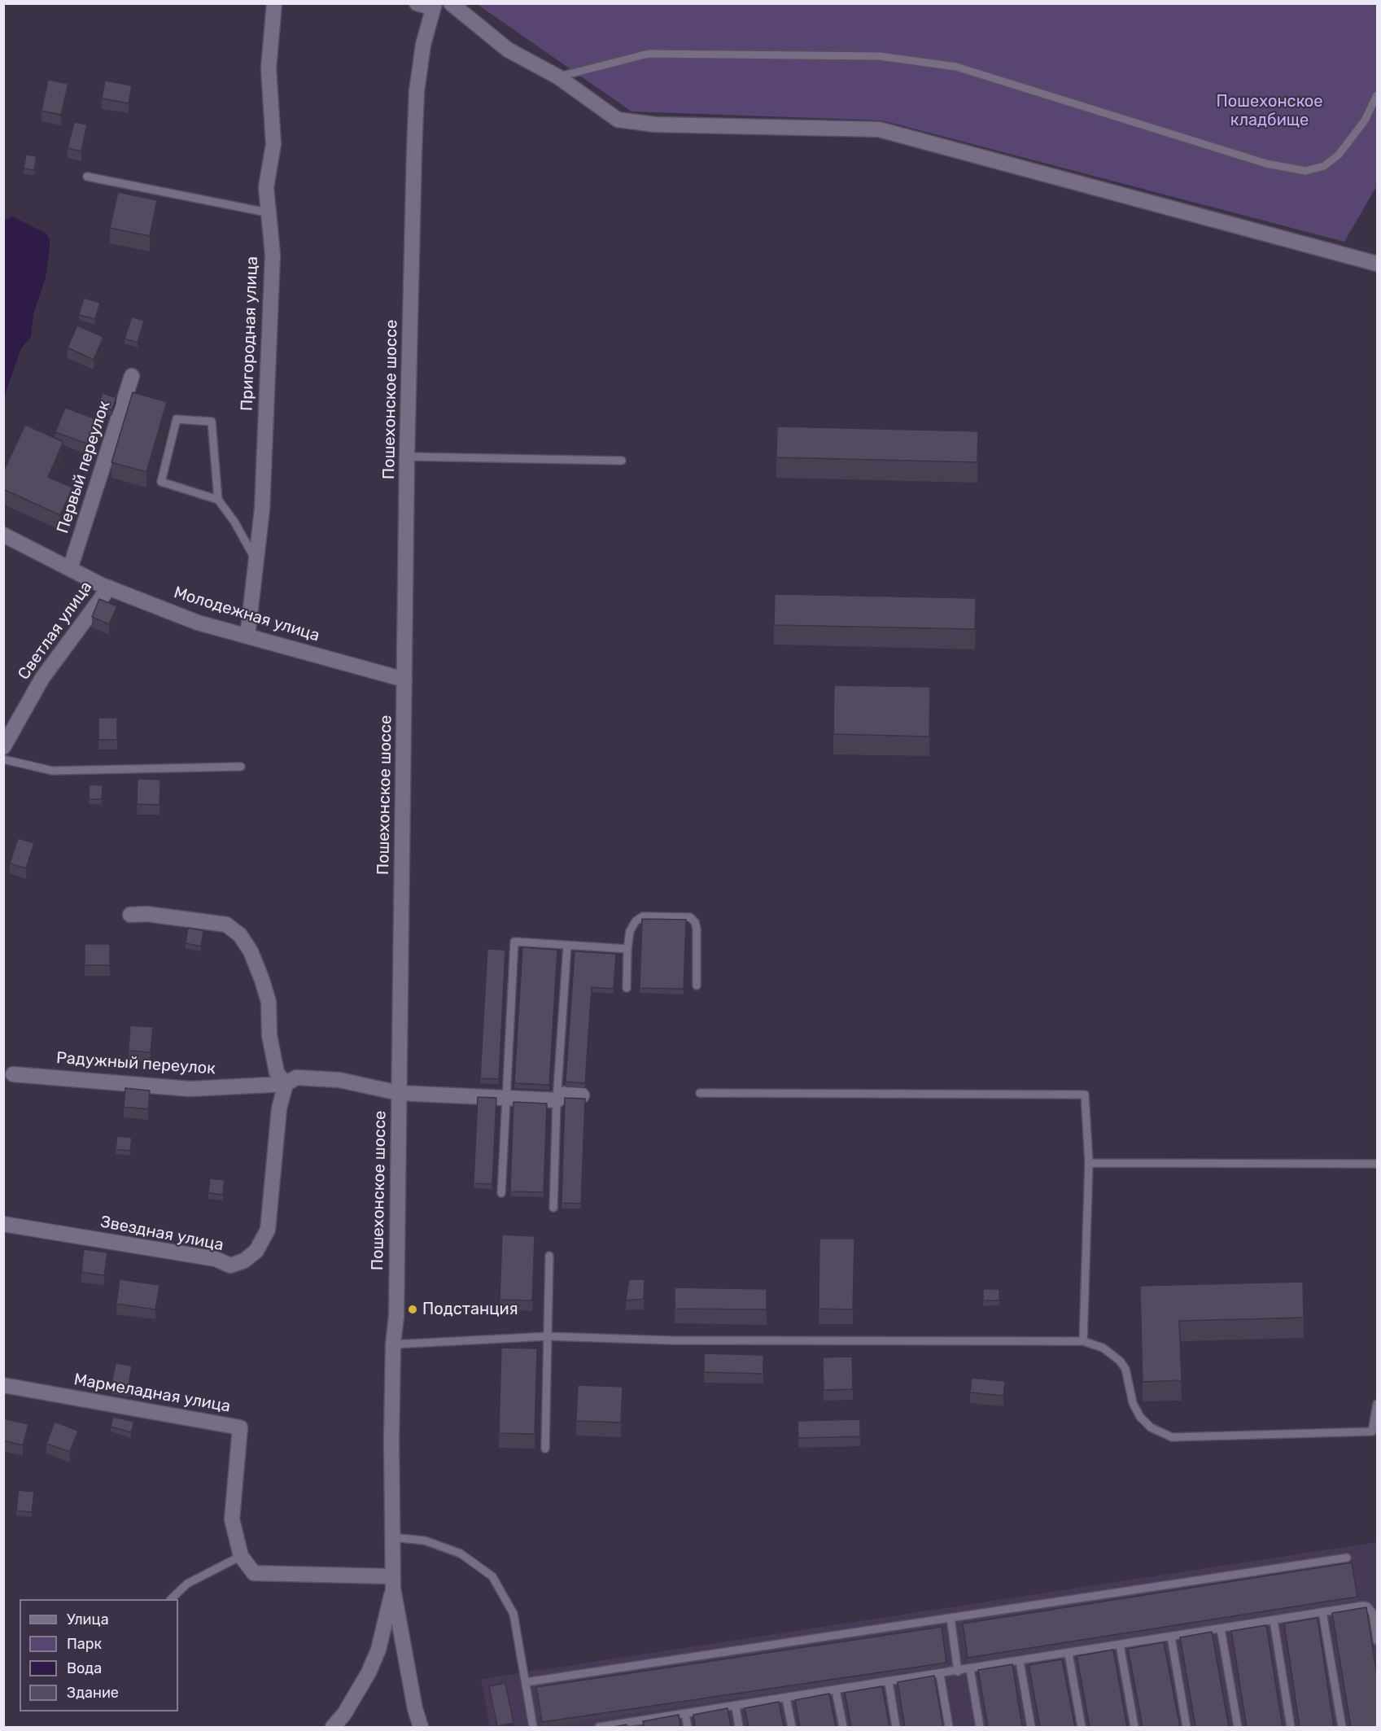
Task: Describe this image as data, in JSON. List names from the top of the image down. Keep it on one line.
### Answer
{"streets":{"street":["Пригородная улица","Пошехонское шоссе","Первый переулок","Молодежная улица","Светлая улица","Радужный переулок","Звездная улица","Мармеладная улица"]},"crossings":[["Пригородная улица","Молодежная улица"],["Пошехонское шоссе","Молодежная улица"],["Пошехонское шоссе","Радужный переулок"],["Пошехонское шоссе","Мармеладная улица"],["Первый переулок","Молодежная улица"],["Молодежная улица","Светлая улица"],["Радужный переулок","Звездная улица"]],"parks":["Пошехонское кладбище"],"places":["Подстанция"],"legend":["Улица","Парк","Вода","Здание"]}
